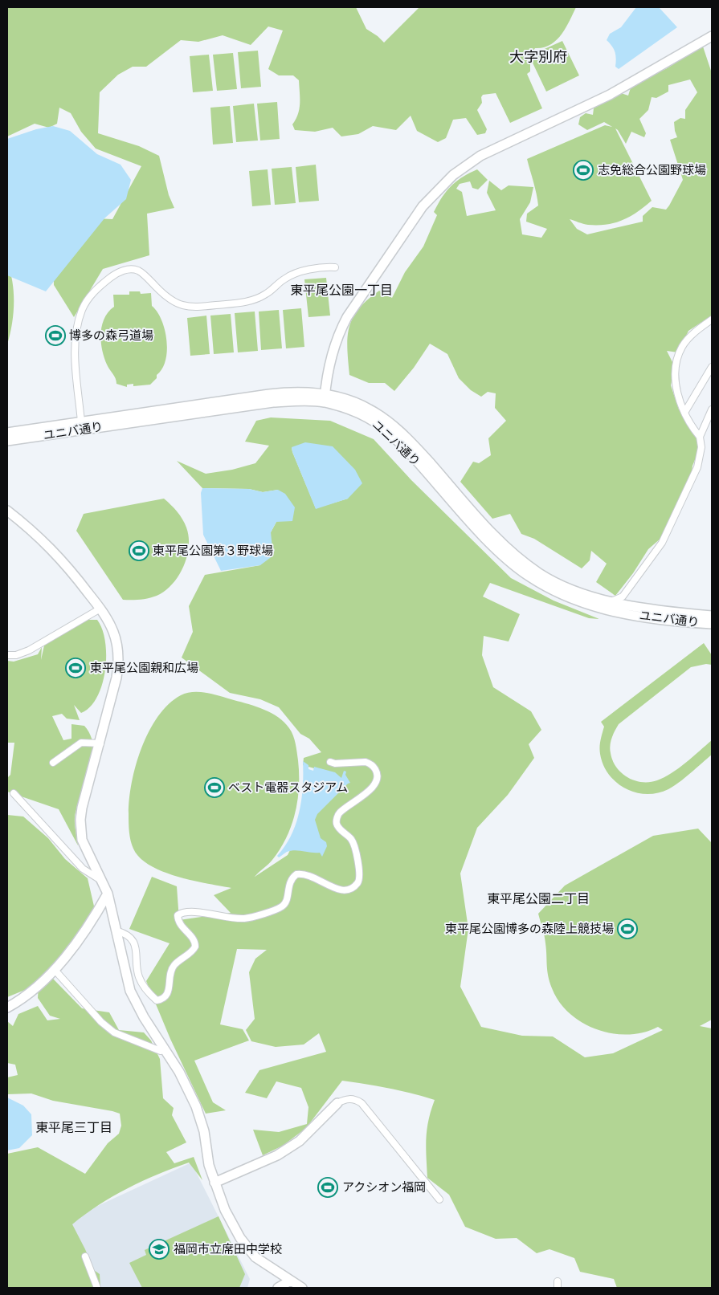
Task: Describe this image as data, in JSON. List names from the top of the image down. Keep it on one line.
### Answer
{"streets":{"street":["ユニバ通り"]},"districts":["大字別府","東平尾公園一丁目","東平尾公園二丁目","東平尾三丁目"],"places":{"sports":["志免総合公園野球場","博多の森弓道場","東平尾公園第３野球場","東平尾公園親和広場","ベスト電器スタジアム","東平尾公園博多の森陸上競技場","アクシオン福岡"],"school or university":["福岡市立席田中学校"]}}
